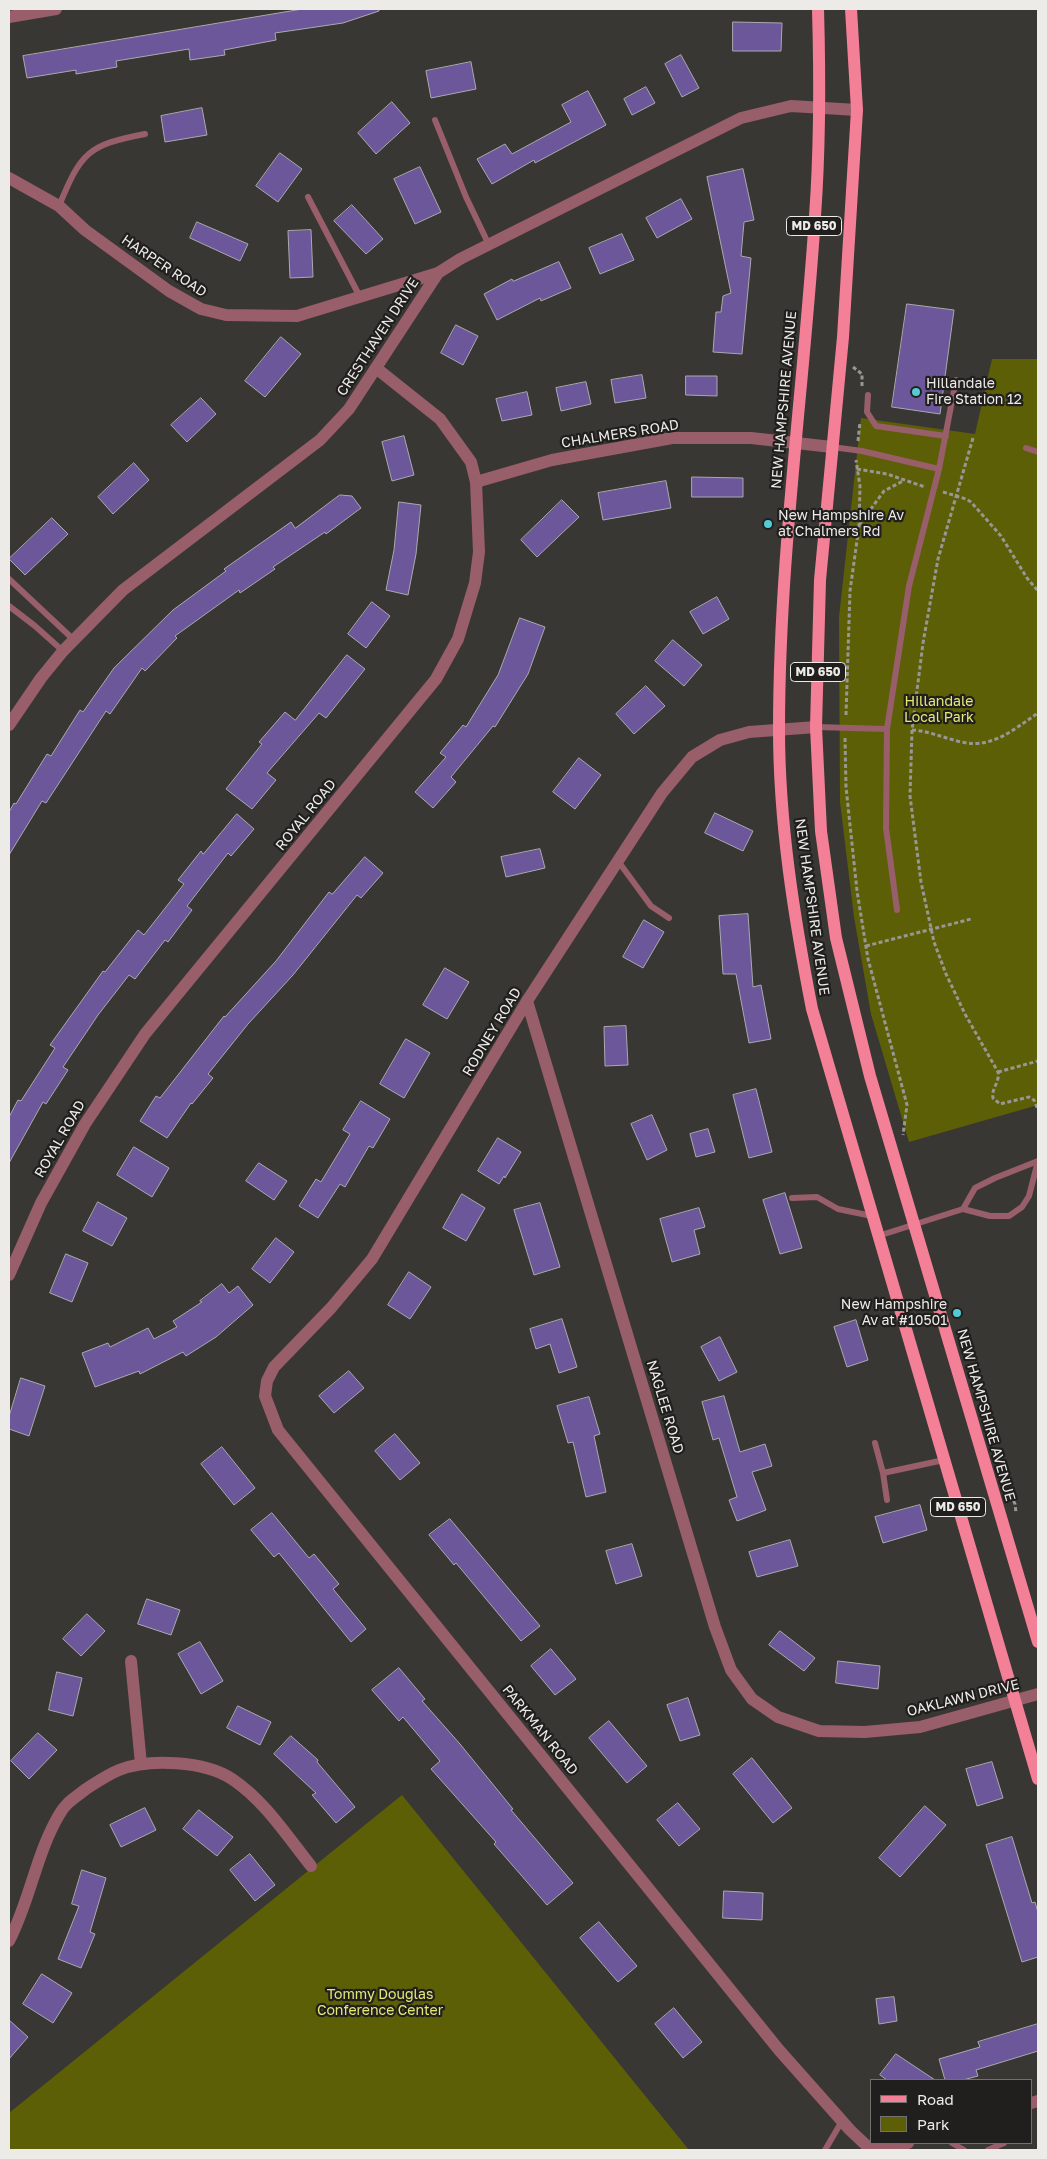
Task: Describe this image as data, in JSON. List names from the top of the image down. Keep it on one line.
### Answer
{"streets":{"main road":["MD 650","NEW HAMPSHIRE AVENUE"],"street":["HARPER ROAD","CRESTHAVEN DRIVE","CHALMERS ROAD","ROYAL ROAD","RODNEY ROAD","NAGLEE ROAD","OAKLAWN DRIVE","PARKMAN ROAD"]},"crossings":[["HARPER ROAD","CRESTHAVEN DRIVE"],["CRESTHAVEN DRIVE","NEW HAMPSHIRE AVENUE"],["CRESTHAVEN DRIVE","ROYAL ROAD"],["NEW HAMPSHIRE AVENUE","CHALMERS ROAD"],["NEW HAMPSHIRE AVENUE","RODNEY ROAD"],["NEW HAMPSHIRE AVENUE","OAKLAWN DRIVE"],["CHALMERS ROAD","ROYAL ROAD"],["RODNEY ROAD","NAGLEE ROAD"],["RODNEY ROAD","PARKMAN ROAD"],["NAGLEE ROAD","OAKLAWN DRIVE"]],"parks":["Hillandale Local Park","Tommy Douglas Conference Center"],"places":["Hillandale Fire Station 12","New Hampshire Av at Chalmers Rd","New Hampshire Av at #10501"],"legend":["Road","Park"]}
